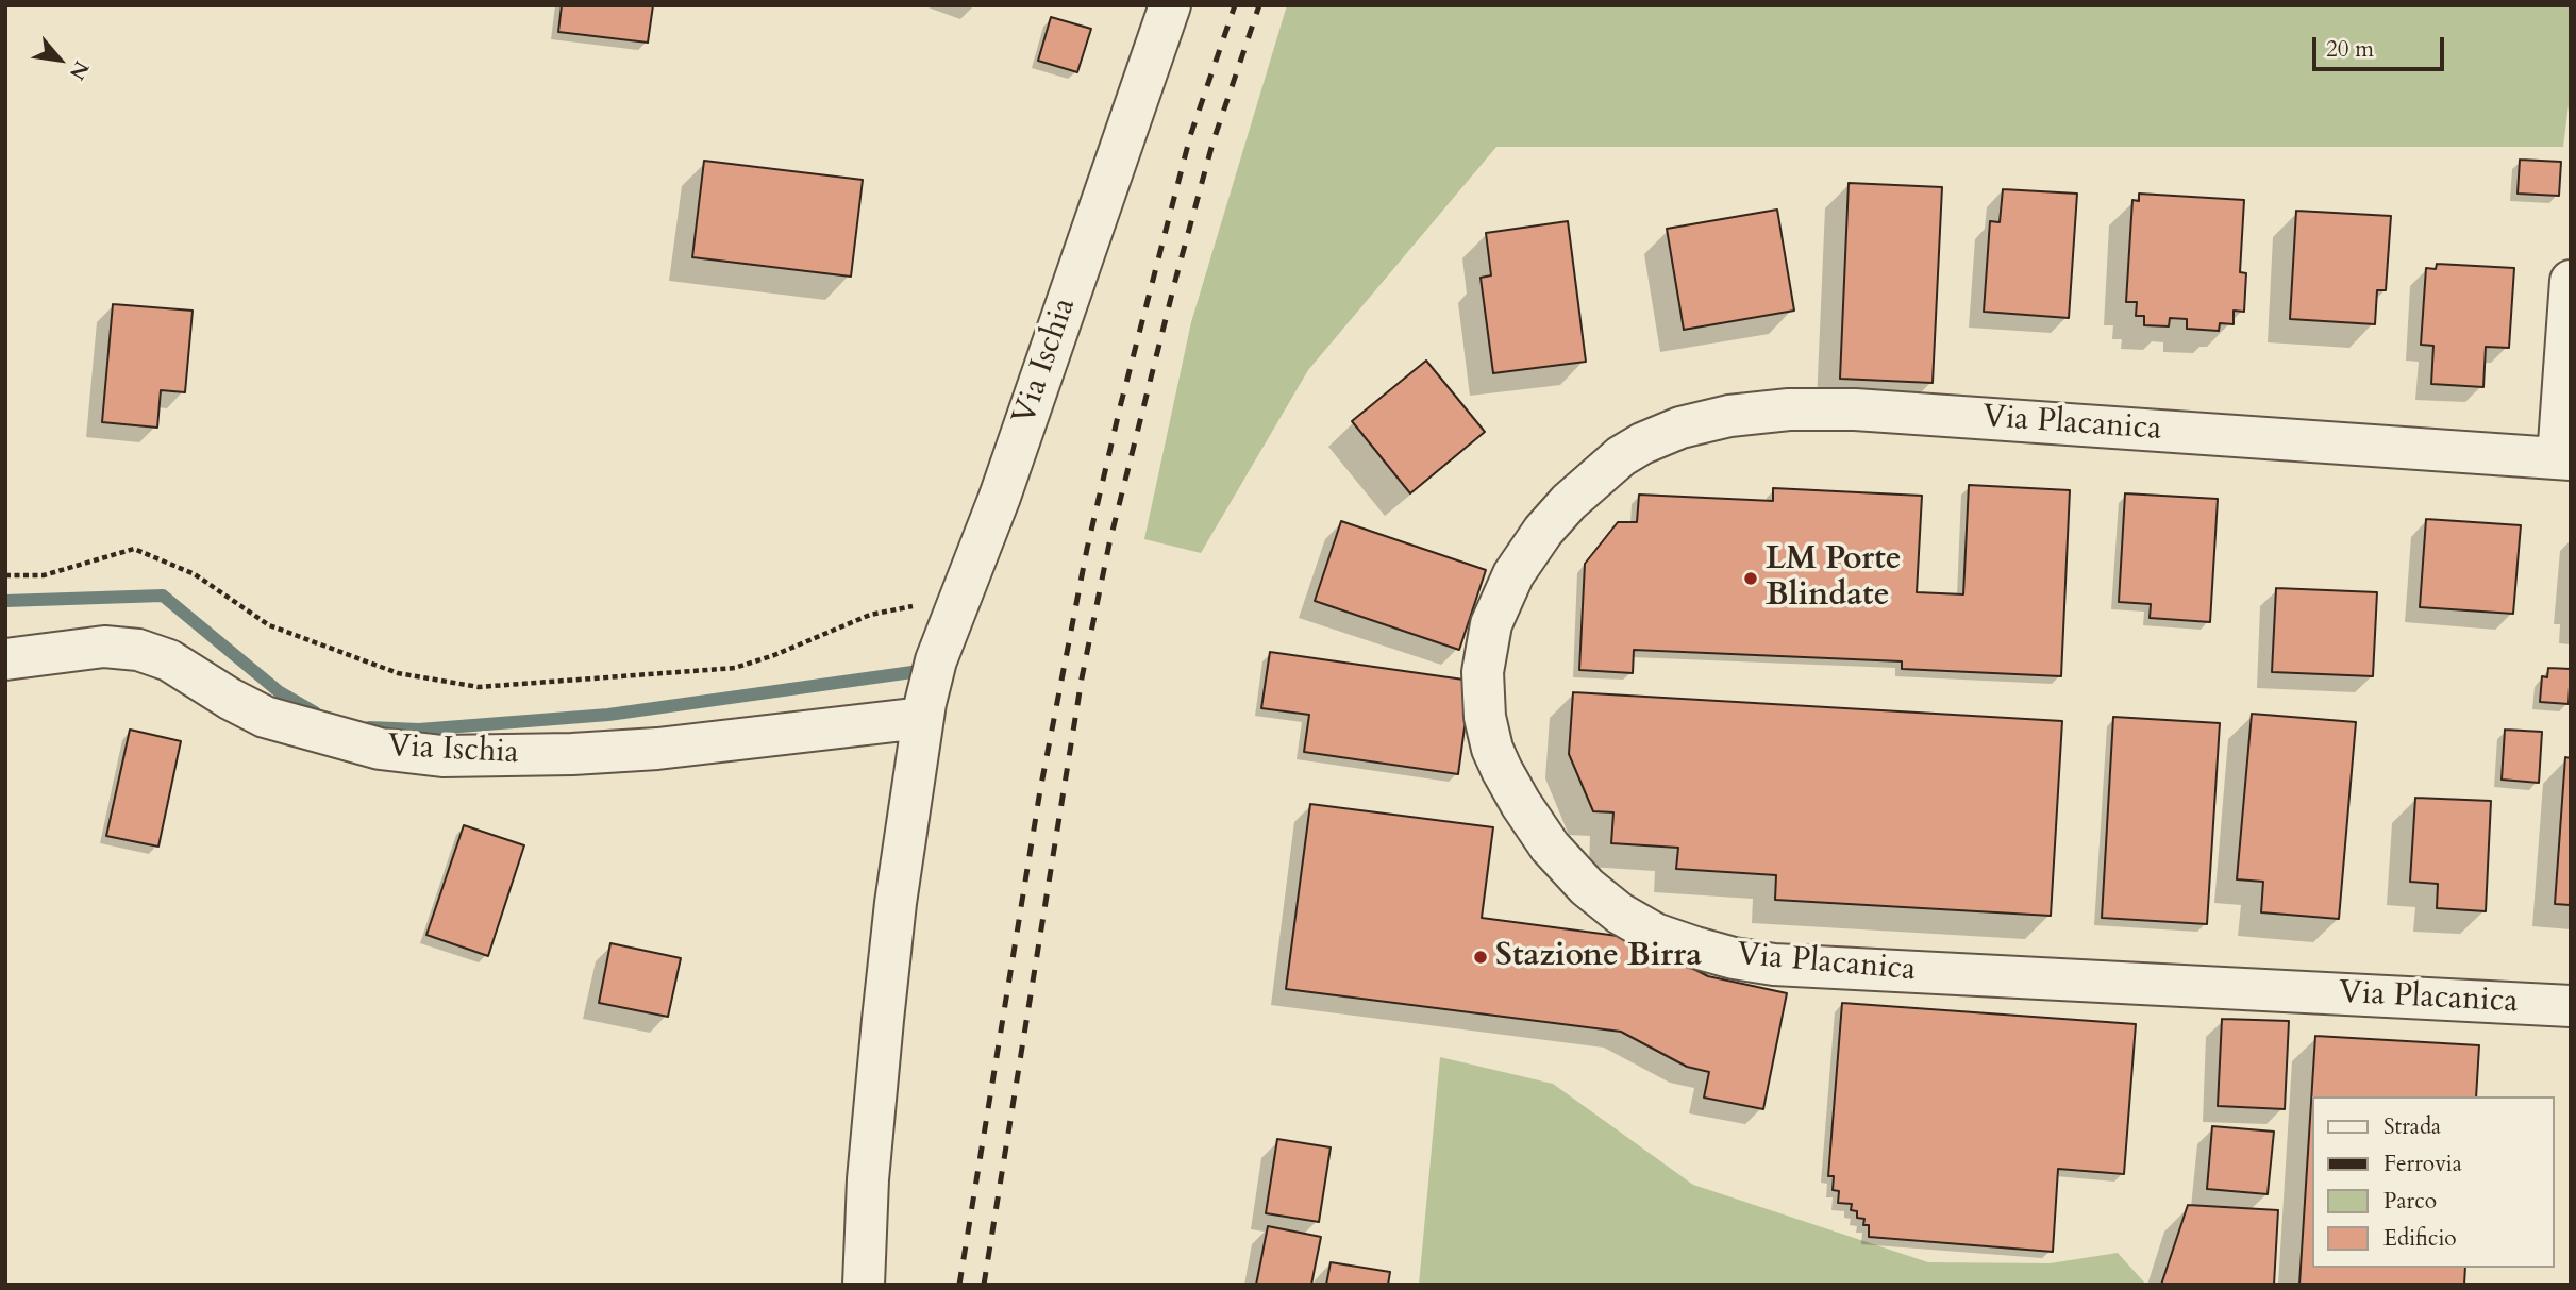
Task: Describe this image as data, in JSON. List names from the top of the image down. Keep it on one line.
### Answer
{"streets":{"street":["Via Ischia","Via Placanica"]},"places":["LM Porte Blindate","Stazione Birra"],"legend":["Strada","Ferrovia","Parco","Edificio"],"scale_bar":"20 m","north":"bottom right"}
